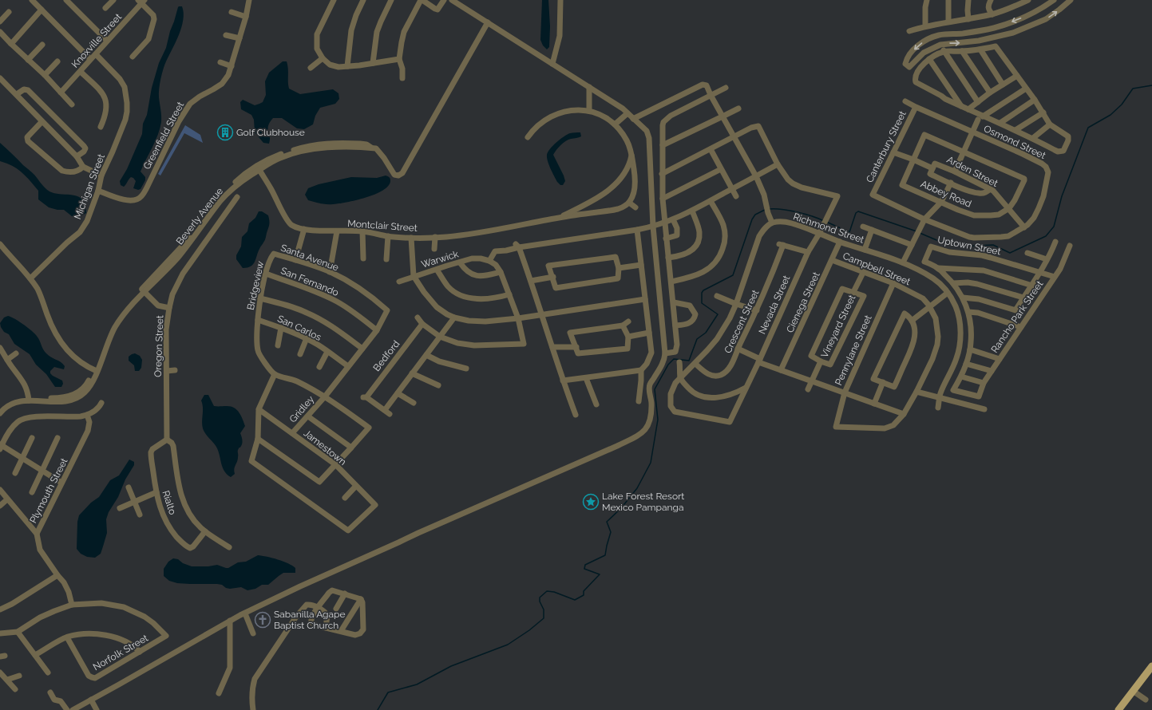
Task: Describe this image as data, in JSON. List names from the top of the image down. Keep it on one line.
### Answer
{"streets":{"street":["Knoxville Street","Greenfield Street","Osmond Street","Canterbury Street","Arden Street","Michigan Street","Abbey Road","Beverly Avenue","Montclair Street","Richmond Street","Uptown Street","Santa Avenue","Warwick","Campbell Street","San Fernando","Bridgeview","Cienega Street","Nevada Street","Rancho Park Street","Crescent Street","Vineyard Street","San Carlos","Oregon Street","Pennylane Street","Bedford","Gridley","Jamestown","Plymouth Street","Rialto","Norfolk Street"]},"crossings":[["Knoxville Street","Michigan Street"],["Greenfield Street","Michigan Street"],["Osmond Street","Canterbury Street"],["Osmond Street","Arden Street"],["Canterbury Street","Arden Street"],["Arden Street","Abbey Road"],["Beverly Avenue","Montclair Street"],["Richmond Street","Cienega Street"],["Richmond Street","Nevada Street"],["Uptown Street","Rancho Park Street"],["Santa Avenue","Bridgeview"],["Santa Avenue","Gridley"],["Campbell Street","Cienega Street"],["Campbell Street","Pennylane Street"],["San Fernando","Bridgeview"],["San Fernando","Gridley"],["Bridgeview","San Carlos"],["Nevada Street","Crescent Street"],["San Carlos","Gridley"],["Oregon Street","Rialto"],["Gridley","Jamestown"],["Plymouth Street","Norfolk Street"]],"places":{"building":["Golf Clubhouse"],"place":["Lake Forest Resort Mexico Pampanga"],"church":["Sabanilla Agape Baptist Church"]}}
